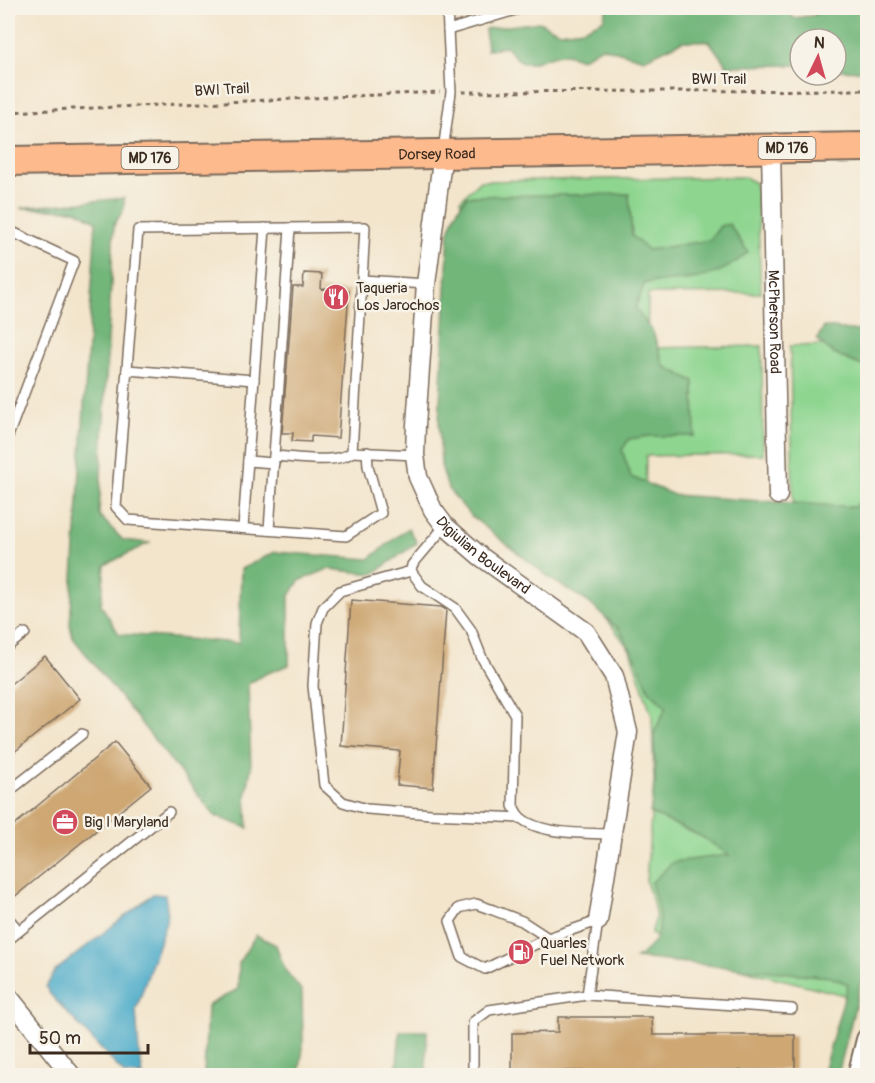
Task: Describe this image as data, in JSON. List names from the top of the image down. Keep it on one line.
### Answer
{"streets":{"main road":["MD 176","Dorsey Road"],"street":["McPherson Road","Digiulian Boulevard"],"path":["BWI Trail"]},"crossings":[["Dorsey Road","McPherson Road"],["Dorsey Road","Digiulian Boulevard"]],"places":{"restaurant":["Taqueria Los Jarochos"],"office":["Big I Maryland"],"fuel station":["Quarles Fuel Network"]},"scale_bar":"50 m","north":"top"}
